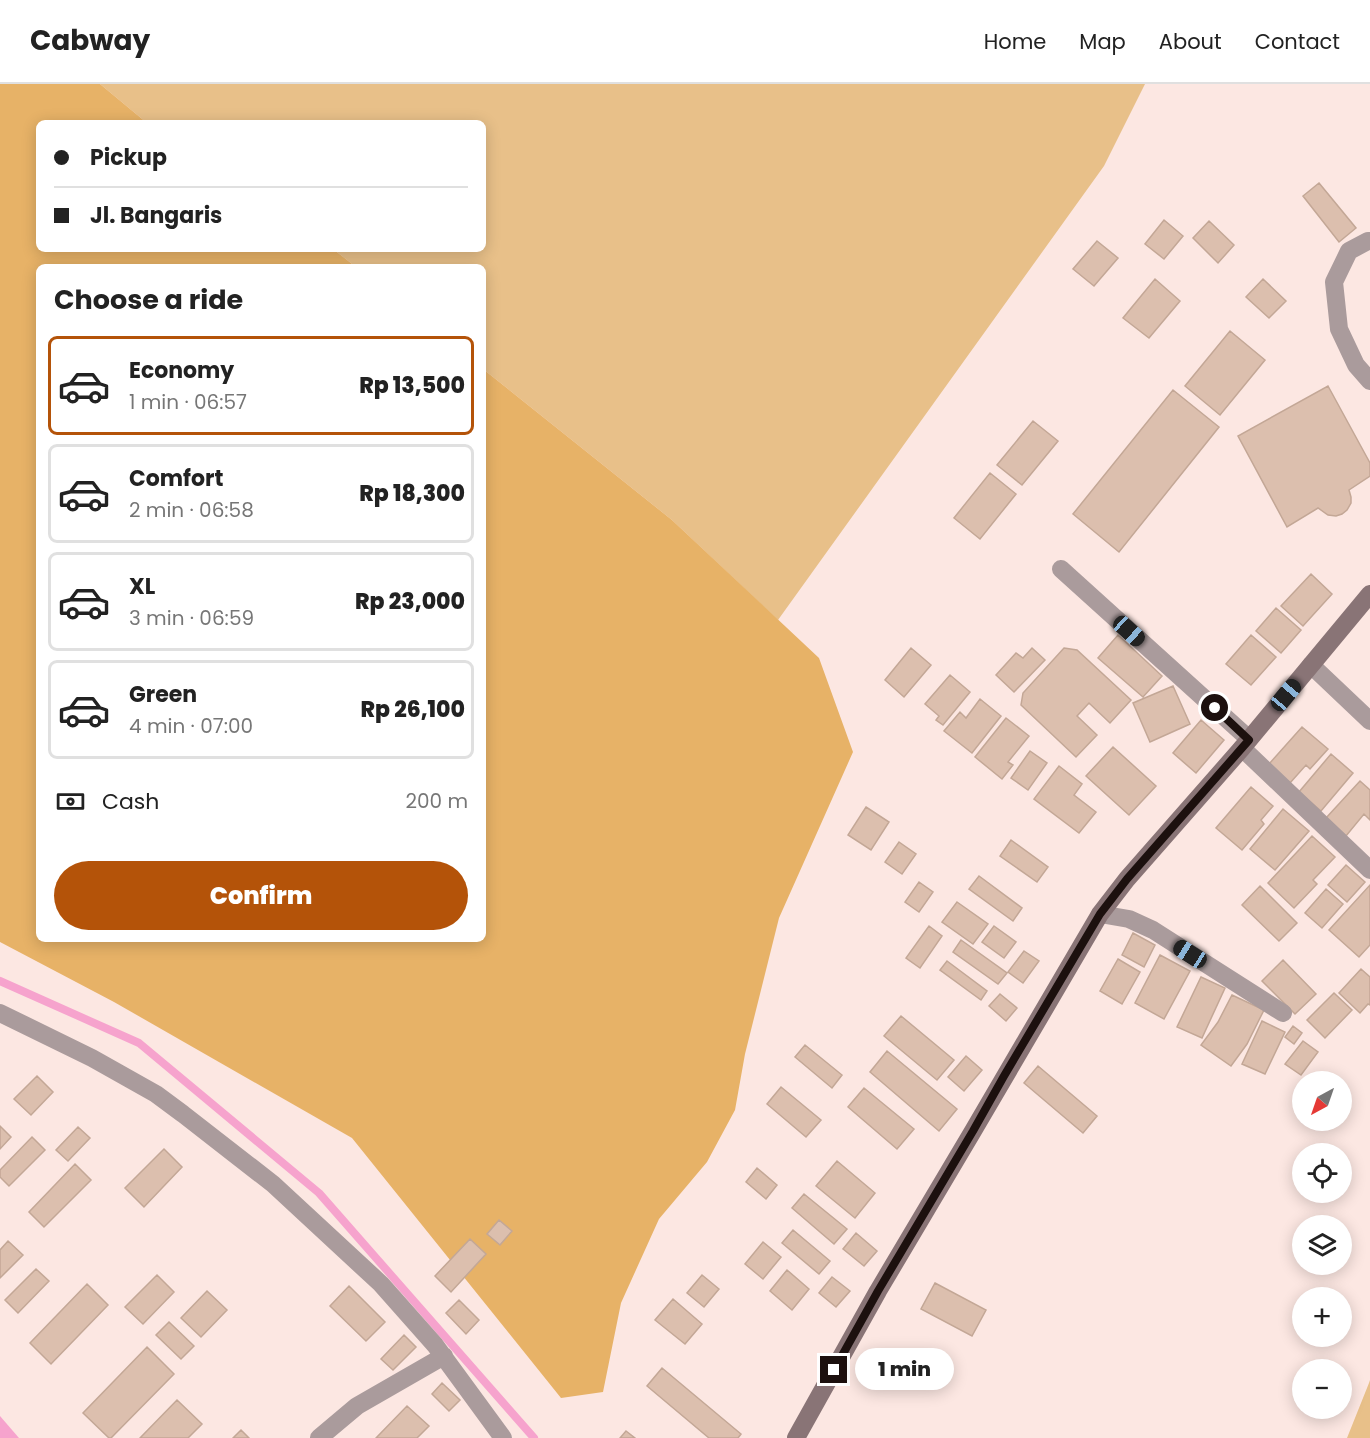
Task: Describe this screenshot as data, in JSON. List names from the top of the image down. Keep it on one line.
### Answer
{"north":"bottom left","page":{"header":"Cabway","nav":["Home","Map","About","Contact"],"banner":["Pickup","Jl. Bangaris"],"heading":"Choose a ride","list":[{"name":"Economy","note":"1 min · 06:57","value":"Rp 13,500"},{"name":"Comfort","note":"2 min · 06:58","value":"Rp 18,300"},{"name":"XL","note":"3 min · 06:59","value":"Rp 23,000"},{"name":"Green","note":"4 min · 07:00","value":"Rp 26,100"}],"pay":["Cash","200 m"],"buttons":"Confirm","map_buttons":["+","−"],"bubble":"1 min"}}
